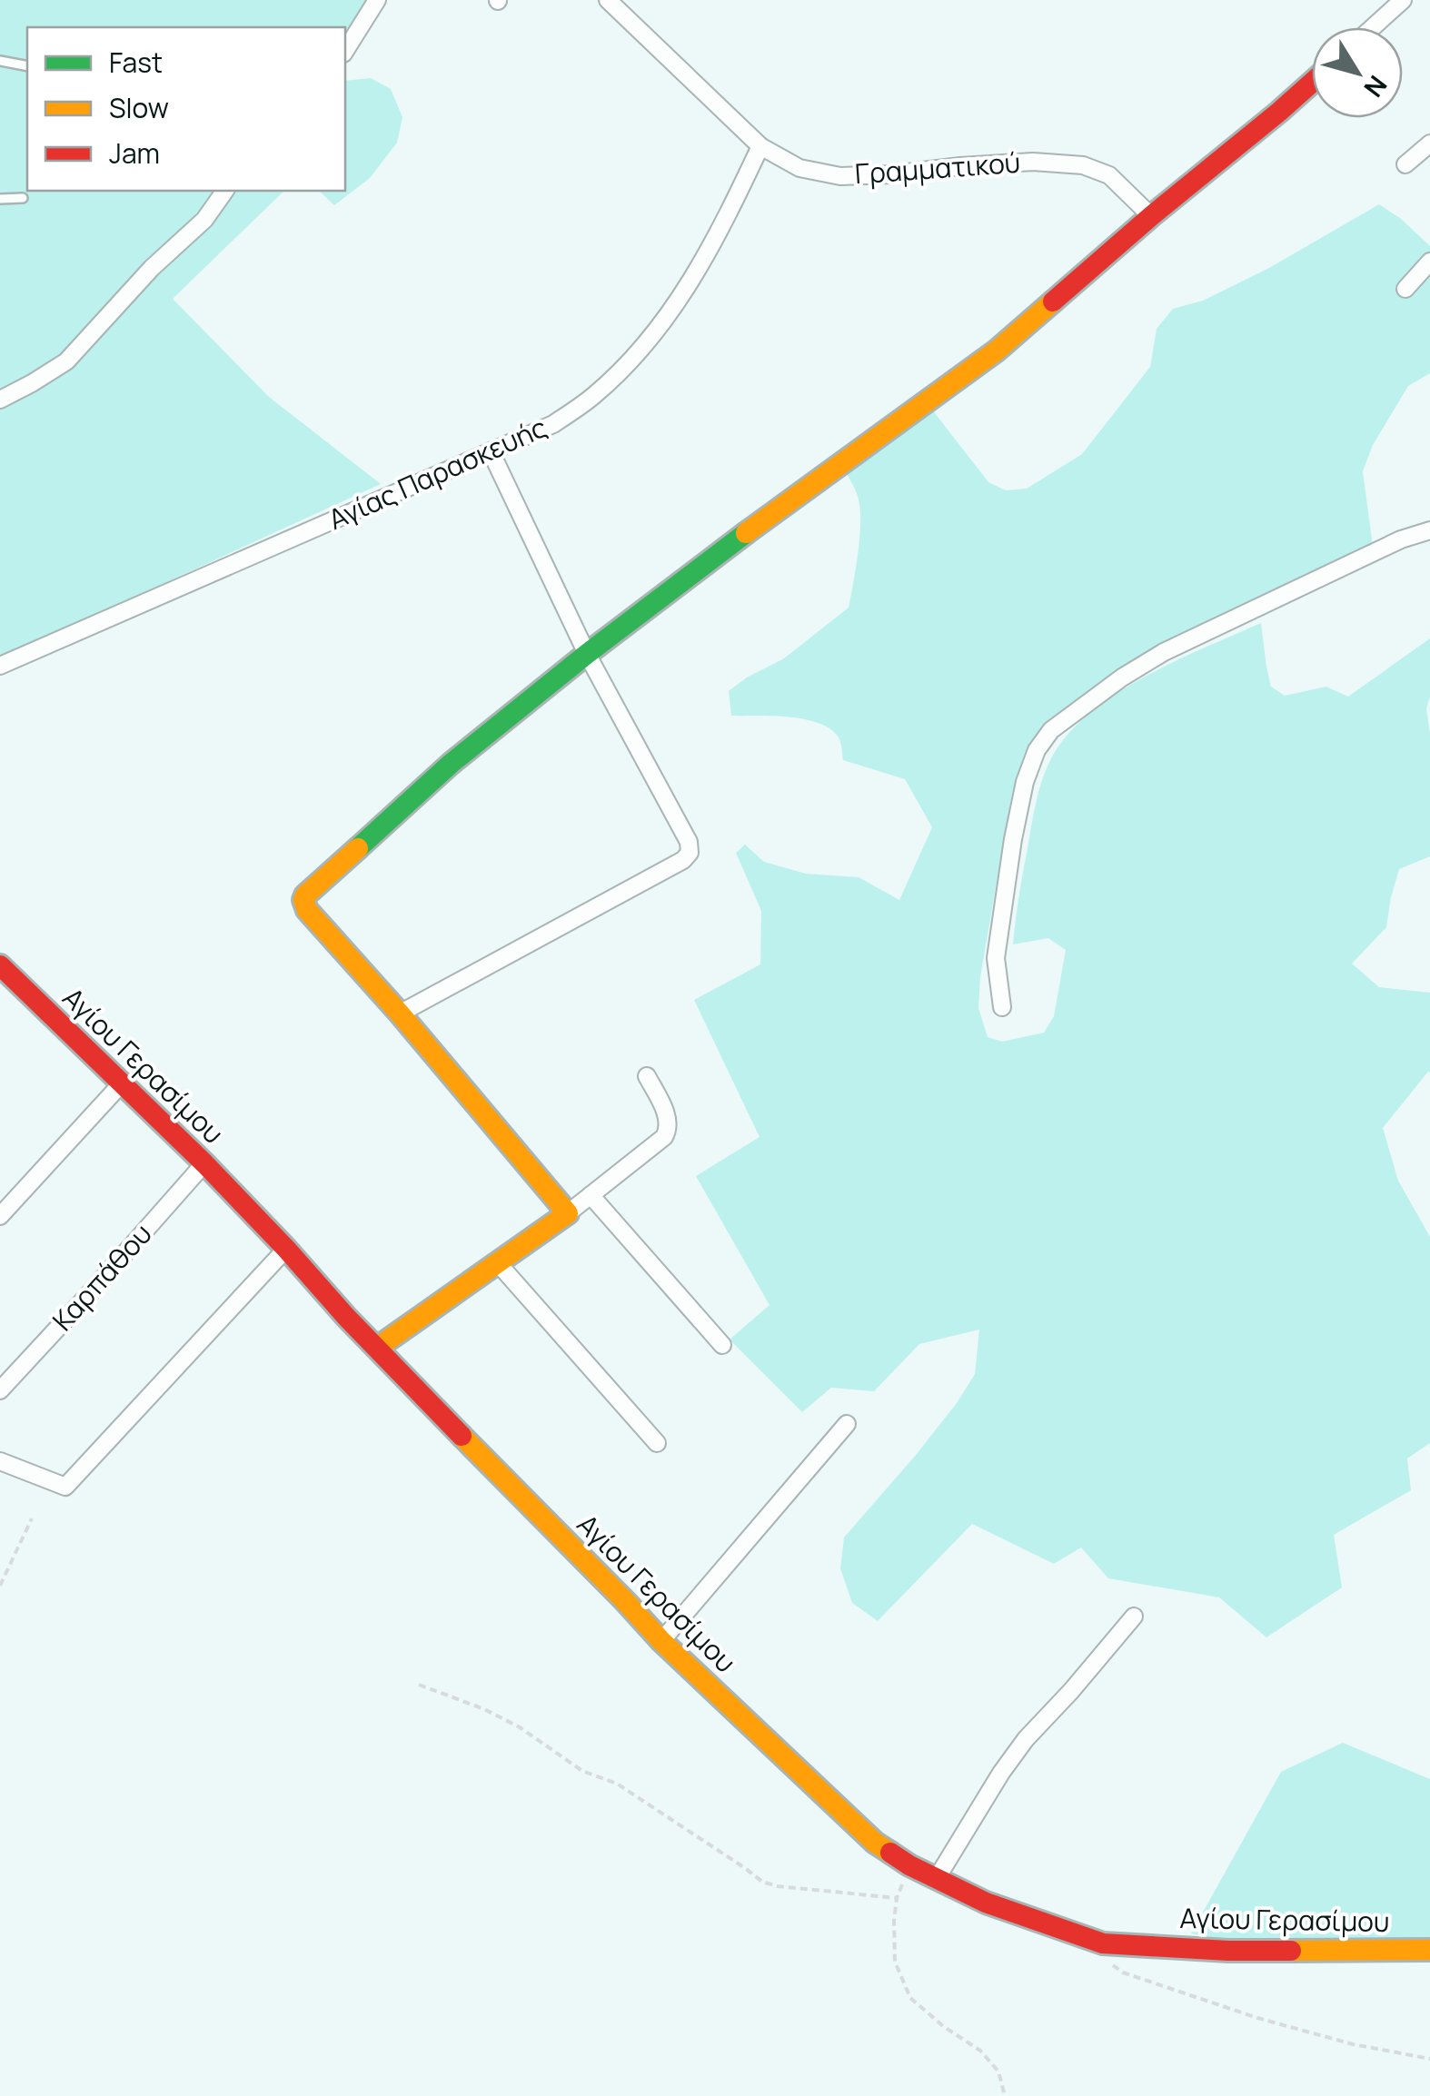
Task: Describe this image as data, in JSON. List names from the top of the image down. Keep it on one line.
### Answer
{"streets":{"street":["Γραμματικού","Αγίας Παρασκευής","Αγίου Γερασίμου","Καρπάθου"]},"crossings":[["Γραμματικού","Αγίας Παρασκευής"],["Αγίου Γερασίμου","Καρπάθου"]],"legend":["Fast","Slow","Jam"],"north":"bottom right"}
